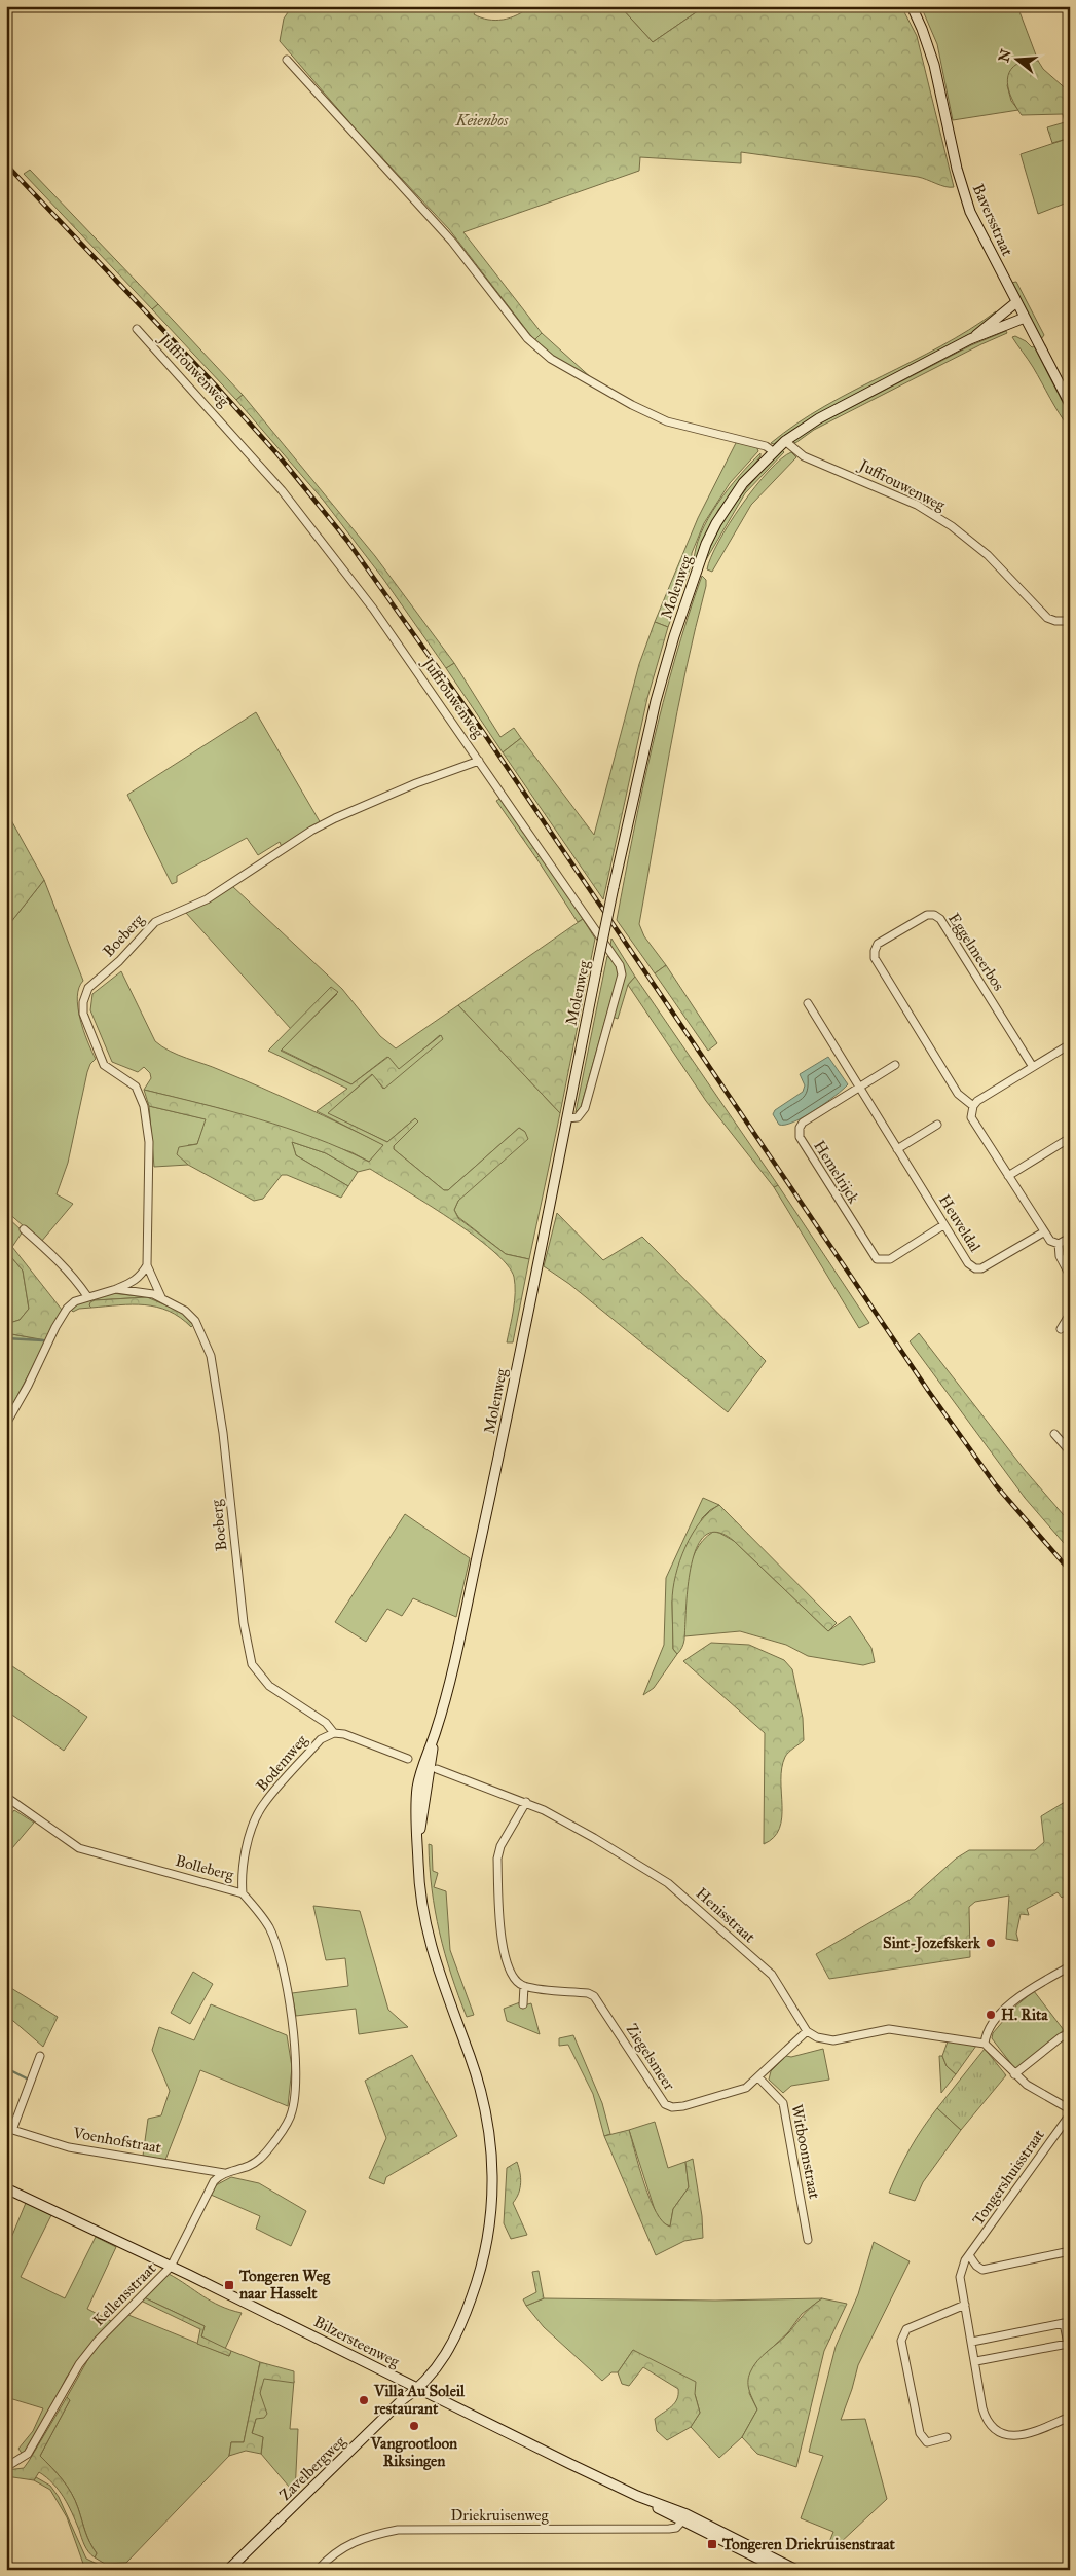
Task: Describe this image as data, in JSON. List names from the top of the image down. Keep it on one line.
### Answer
{"streets":{"main road":["Baversstraat","Molenweg","Bilzersteenweg","Zavelbergweg"],"street":["Juffrouwenweg","Boeberg","Eggelmeerbos","Hemelrijck","Heuveldal","Bodemweg","Bolleberg","Henisstraat","Ziegelsmeer","Voenhofstraat","Witboomstraat","Tongershuisstraat","Kellensstraat","Driekruisenweg"]},"crossings":[["Baversstraat","Molenweg"],["Juffrouwenweg","Molenweg"],["Juffrouwenweg","Boeberg"],["Molenweg","Zavelbergweg"],["Boeberg","Bodemweg"],["Hemelrijck","Heuveldal"],["Bodemweg","Bolleberg"],["Bolleberg","Voenhofstraat"],["Bolleberg","Kellensstraat"],["Henisstraat","Ziegelsmeer"],["Ziegelsmeer","Witboomstraat"],["Voenhofstraat","Kellensstraat"],["Kellensstraat","Bilzersteenweg"],["Bilzersteenweg","Zavelbergweg"],["Bilzersteenweg","Driekruisenweg"]],"parks":["Keienbos"],"places":{"other":["Sint-Jozefskerk","H. Rita","Villa Au Soleil restaurant","Vangrootloon Riksingen"],"transit":["Tongeren Weg naar Hasselt","Tongeren Driekruisenstraat"]},"north":"left"}
